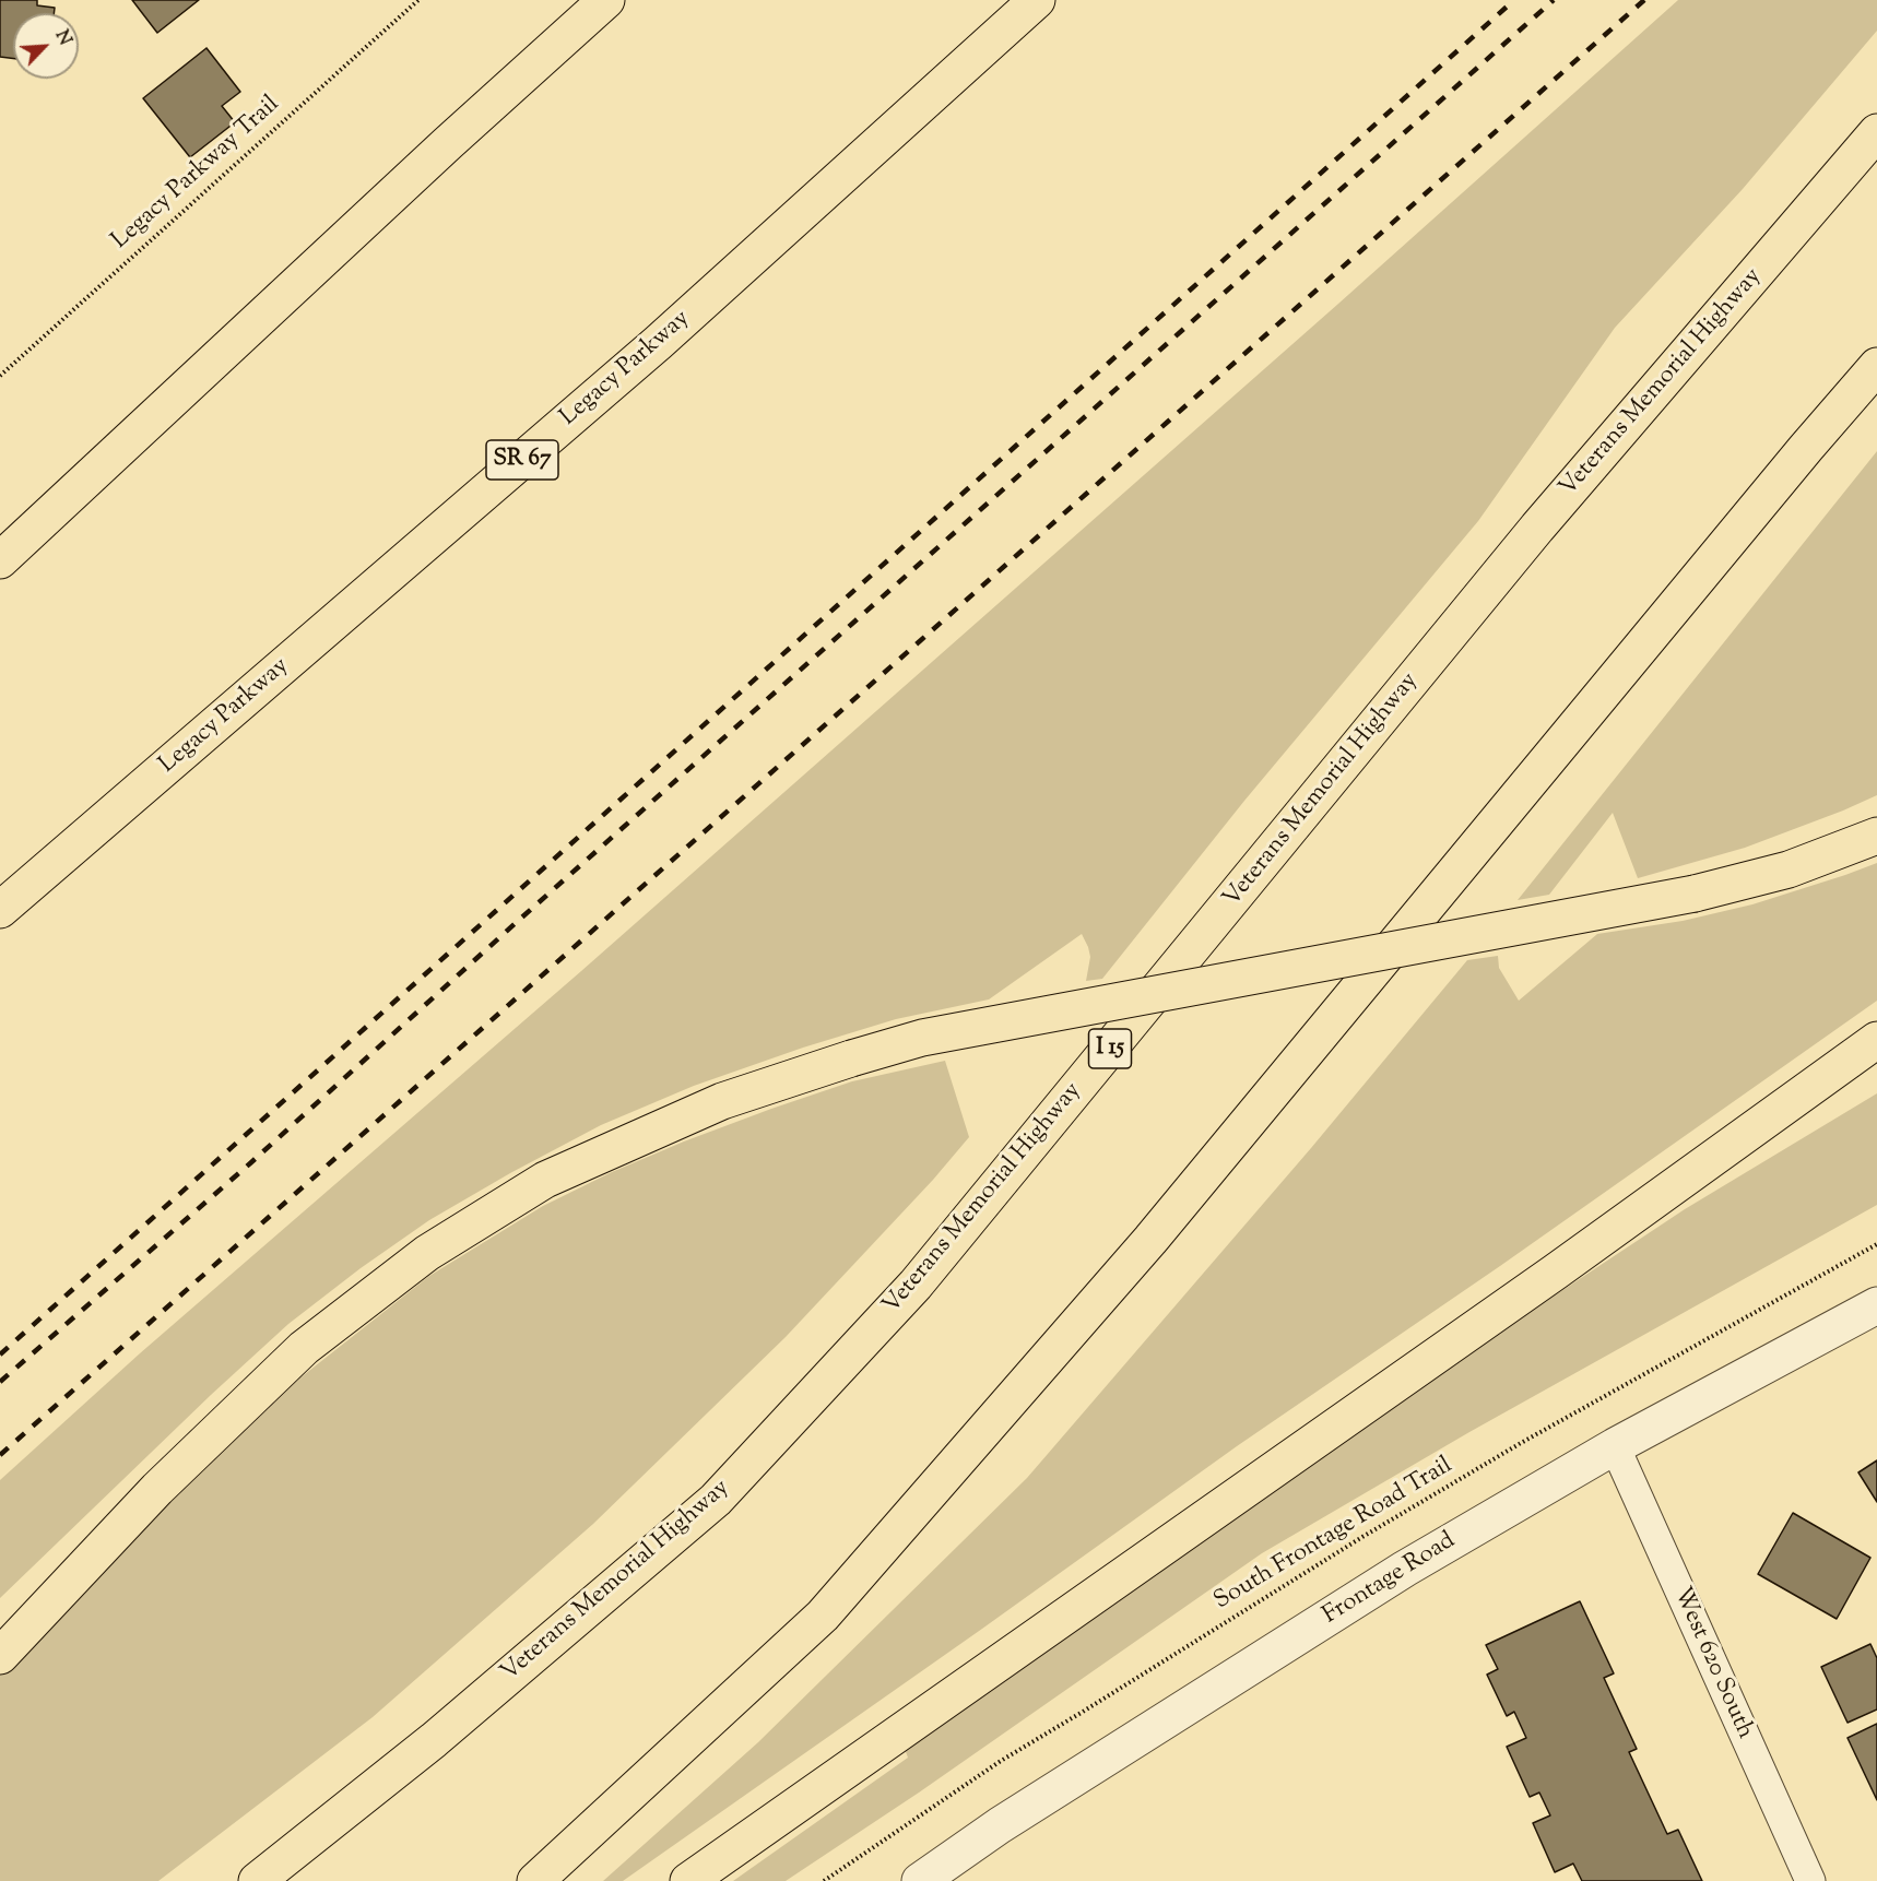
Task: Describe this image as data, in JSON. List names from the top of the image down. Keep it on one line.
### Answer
{"streets":{"highway":["Legacy Parkway","Veterans Memorial Highway","SR 67","I 15"],"street":["Frontage Road","West 620 South"],"path":["Legacy Parkway Trail","South Frontage Road Trail"]},"crossings":[["Frontage Road","West 620 South"]],"north":"top right"}
